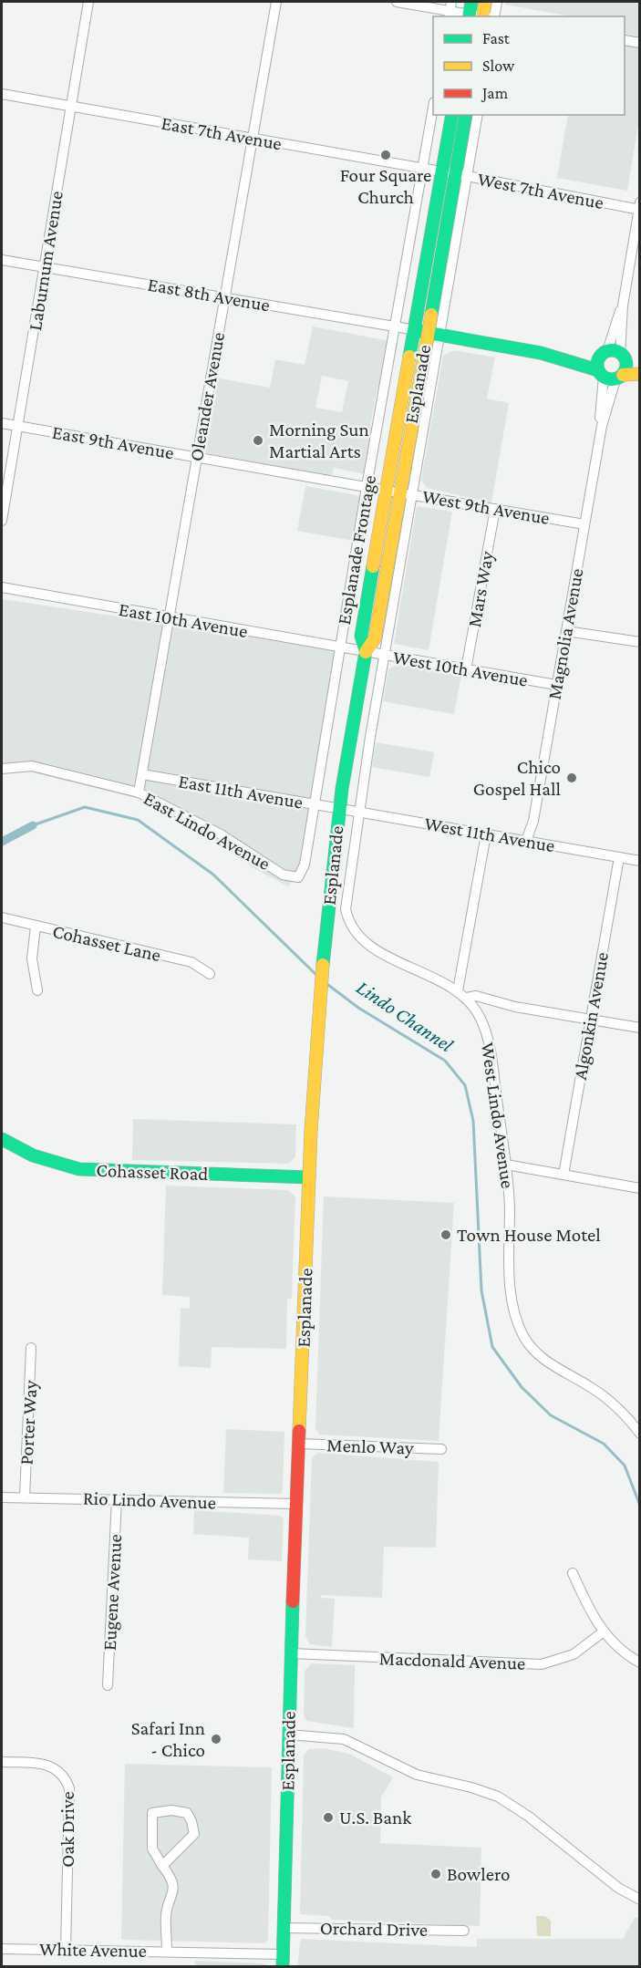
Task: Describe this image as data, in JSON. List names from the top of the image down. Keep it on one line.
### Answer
{"streets":{"main road":["Esplanade","Cohasset Road"],"street":["East 7th Avenue","West 7th Avenue","Laburnum Avenue","East 8th Avenue","Oleander Avenue","East 9th Avenue","West 9th Avenue","Esplanade Frontage","Mars Way","East 10th Avenue","Magnolia Avenue","West 10th Avenue","East 11th Avenue","East Lindo Avenue","West 11th Avenue","Cohasset Lane","Algonkin Avenue","West Lindo Avenue","Porter Way","Menlo Way","Rio Lindo Avenue","Eugene Avenue","Macdonald Avenue","Oak Drive","Orchard Drive","White Avenue"]},"crossings":[["East 7th Avenue","West 7th Avenue"],["East 7th Avenue","Laburnum Avenue"],["East 7th Avenue","Esplanade"],["East 7th Avenue","Oleander Avenue"],["East 7th Avenue","Esplanade Frontage"],["West 7th Avenue","Esplanade"],["Laburnum Avenue","East 8th Avenue"],["Laburnum Avenue","East 9th Avenue"],["East 8th Avenue","Esplanade"],["East 8th Avenue","Oleander Avenue"],["East 8th Avenue","Esplanade Frontage"],["Esplanade","East 9th Avenue"],["Esplanade","West 9th Avenue"],["Esplanade","East 10th Avenue"],["Esplanade","West 10th Avenue"],["Esplanade","East 11th Avenue"],["Esplanade","West 11th Avenue"],["Esplanade","Cohasset Road"],["Esplanade","Menlo Way"],["Esplanade","Rio Lindo Avenue"],["Esplanade","Macdonald Avenue"],["Esplanade","Orchard Drive"],["Esplanade","White Avenue"],["Oleander Avenue","East 9th Avenue"],["Oleander Avenue","East 10th Avenue"],["Oleander Avenue","East 11th Avenue"],["Oleander Avenue","East Lindo Avenue"],["East 9th Avenue","West 9th Avenue"],["East 9th Avenue","Esplanade Frontage"],["West 9th Avenue","Mars Way"],["West 9th Avenue","Magnolia Avenue"],["Esplanade Frontage","East 10th Avenue"],["Esplanade Frontage","East 11th Avenue"],["Esplanade Frontage","East Lindo Avenue"],["Mars Way","West 10th Avenue"],["East 10th Avenue","West 10th Avenue"],["Magnolia Avenue","West 10th Avenue"],["Magnolia Avenue","West 11th Avenue"],["East 11th Avenue","West 11th Avenue"],["West 11th Avenue","Algonkin Avenue"],["West 11th Avenue","West Lindo Avenue"],["Porter Way","Rio Lindo Avenue"],["Rio Lindo Avenue","Eugene Avenue"],["Oak Drive","White Avenue"]],"water":["Lindo Channel"],"places":["Four Square Church","Morning Sun Martial Arts","Chico Gospel Hall","Town House Motel","Safari Inn - Chico","U.S. Bank","Bowlero"],"legend":["Fast","Slow","Jam"]}
